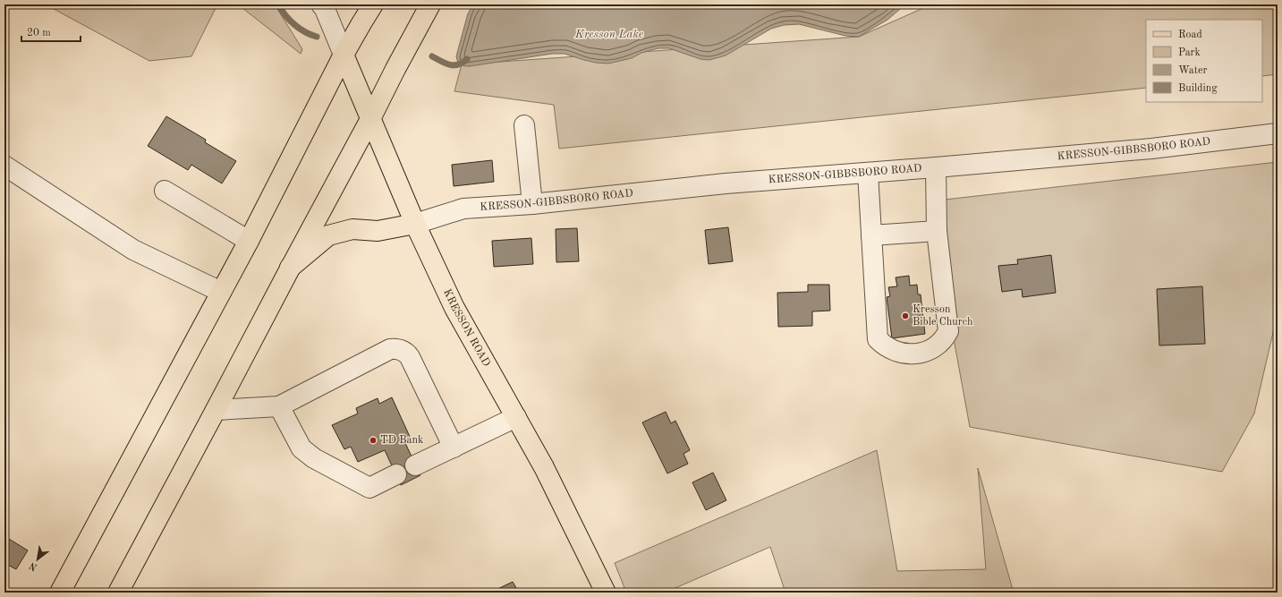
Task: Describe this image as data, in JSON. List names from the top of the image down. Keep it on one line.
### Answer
{"streets":{"main road":["KRESSON ROAD"],"street":["KRESSON-GIBBSBORO ROAD"]},"crossings":[["KRESSON-GIBBSBORO ROAD","KRESSON ROAD"]],"water":["Kresson Lake"],"places":["Kresson Bible Church","TD Bank"],"legend":["Road","Park","Water","Building"],"scale_bar":"20 m","north":"bottom left"}
